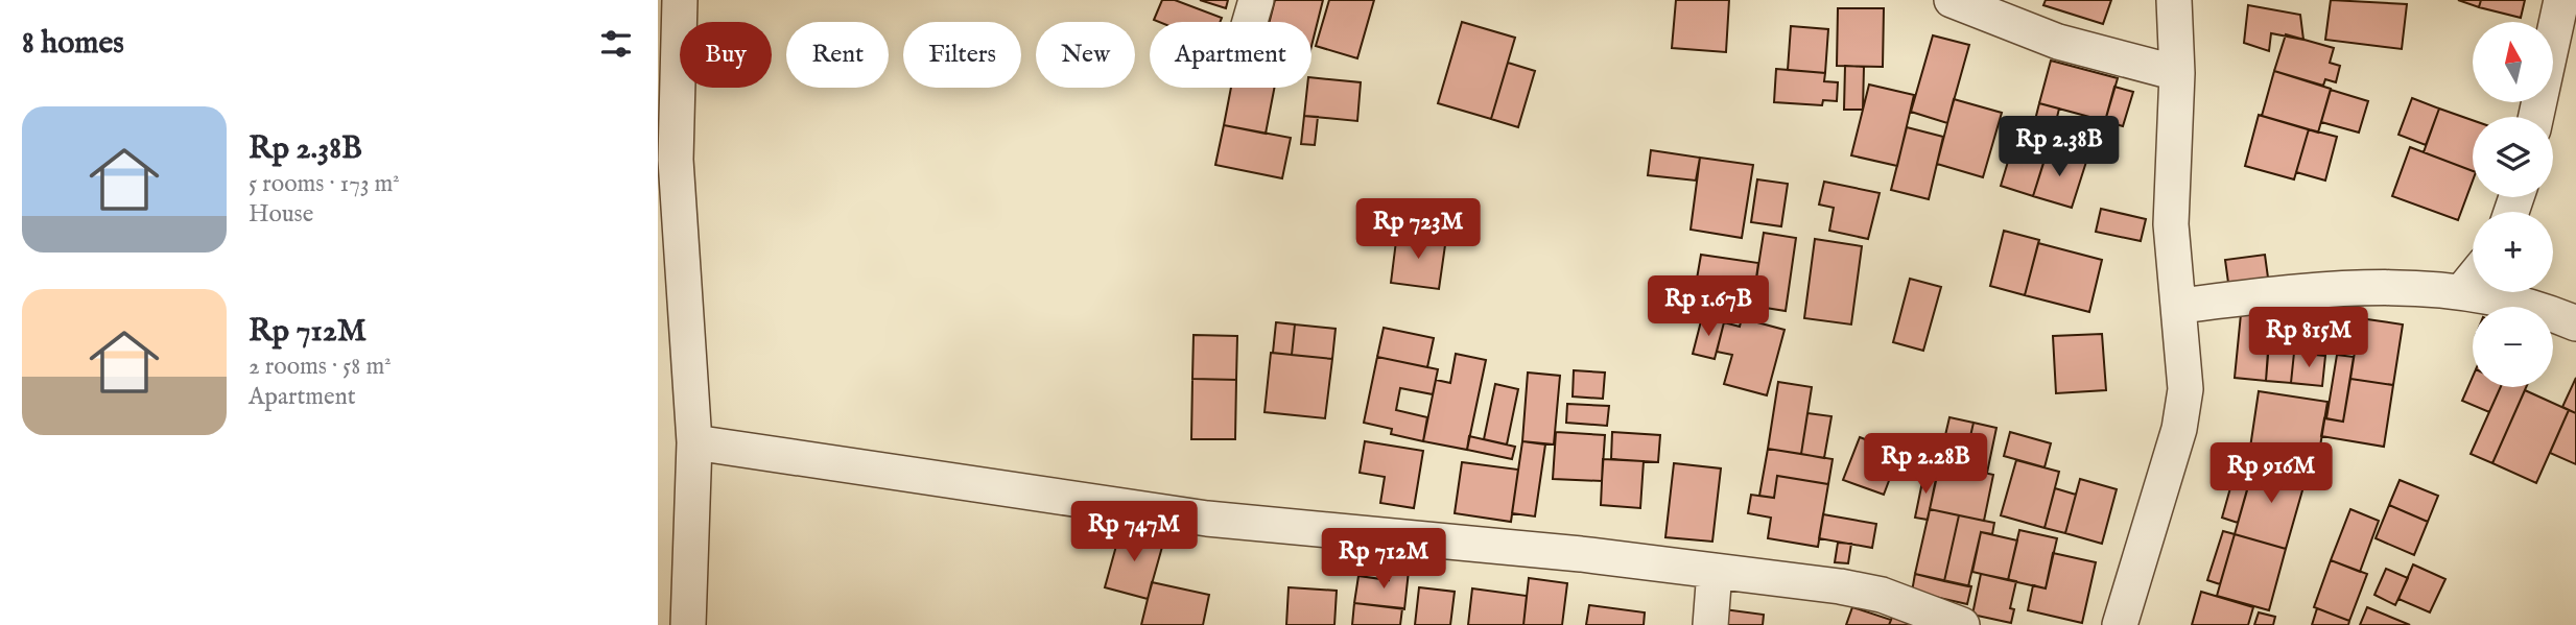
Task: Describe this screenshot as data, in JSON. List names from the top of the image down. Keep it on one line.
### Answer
{"north":"top","page":{"heading":"8 homes","map_buttons":["+","−"],"chip":["Buy","Rent","Filters","New","Apartment"],"list":[{"name":"Rp 2.38B","note":"5 rooms · 173 m² · House"},{"name":"Rp 712M","note":"2 rooms · 58 m² · Apartment"}],"price":["Rp 2.38B","Rp 723M","Rp 1.67B","Rp 815M","Rp 2.28B","Rp 916M","Rp 747M","Rp 712M"]}}
